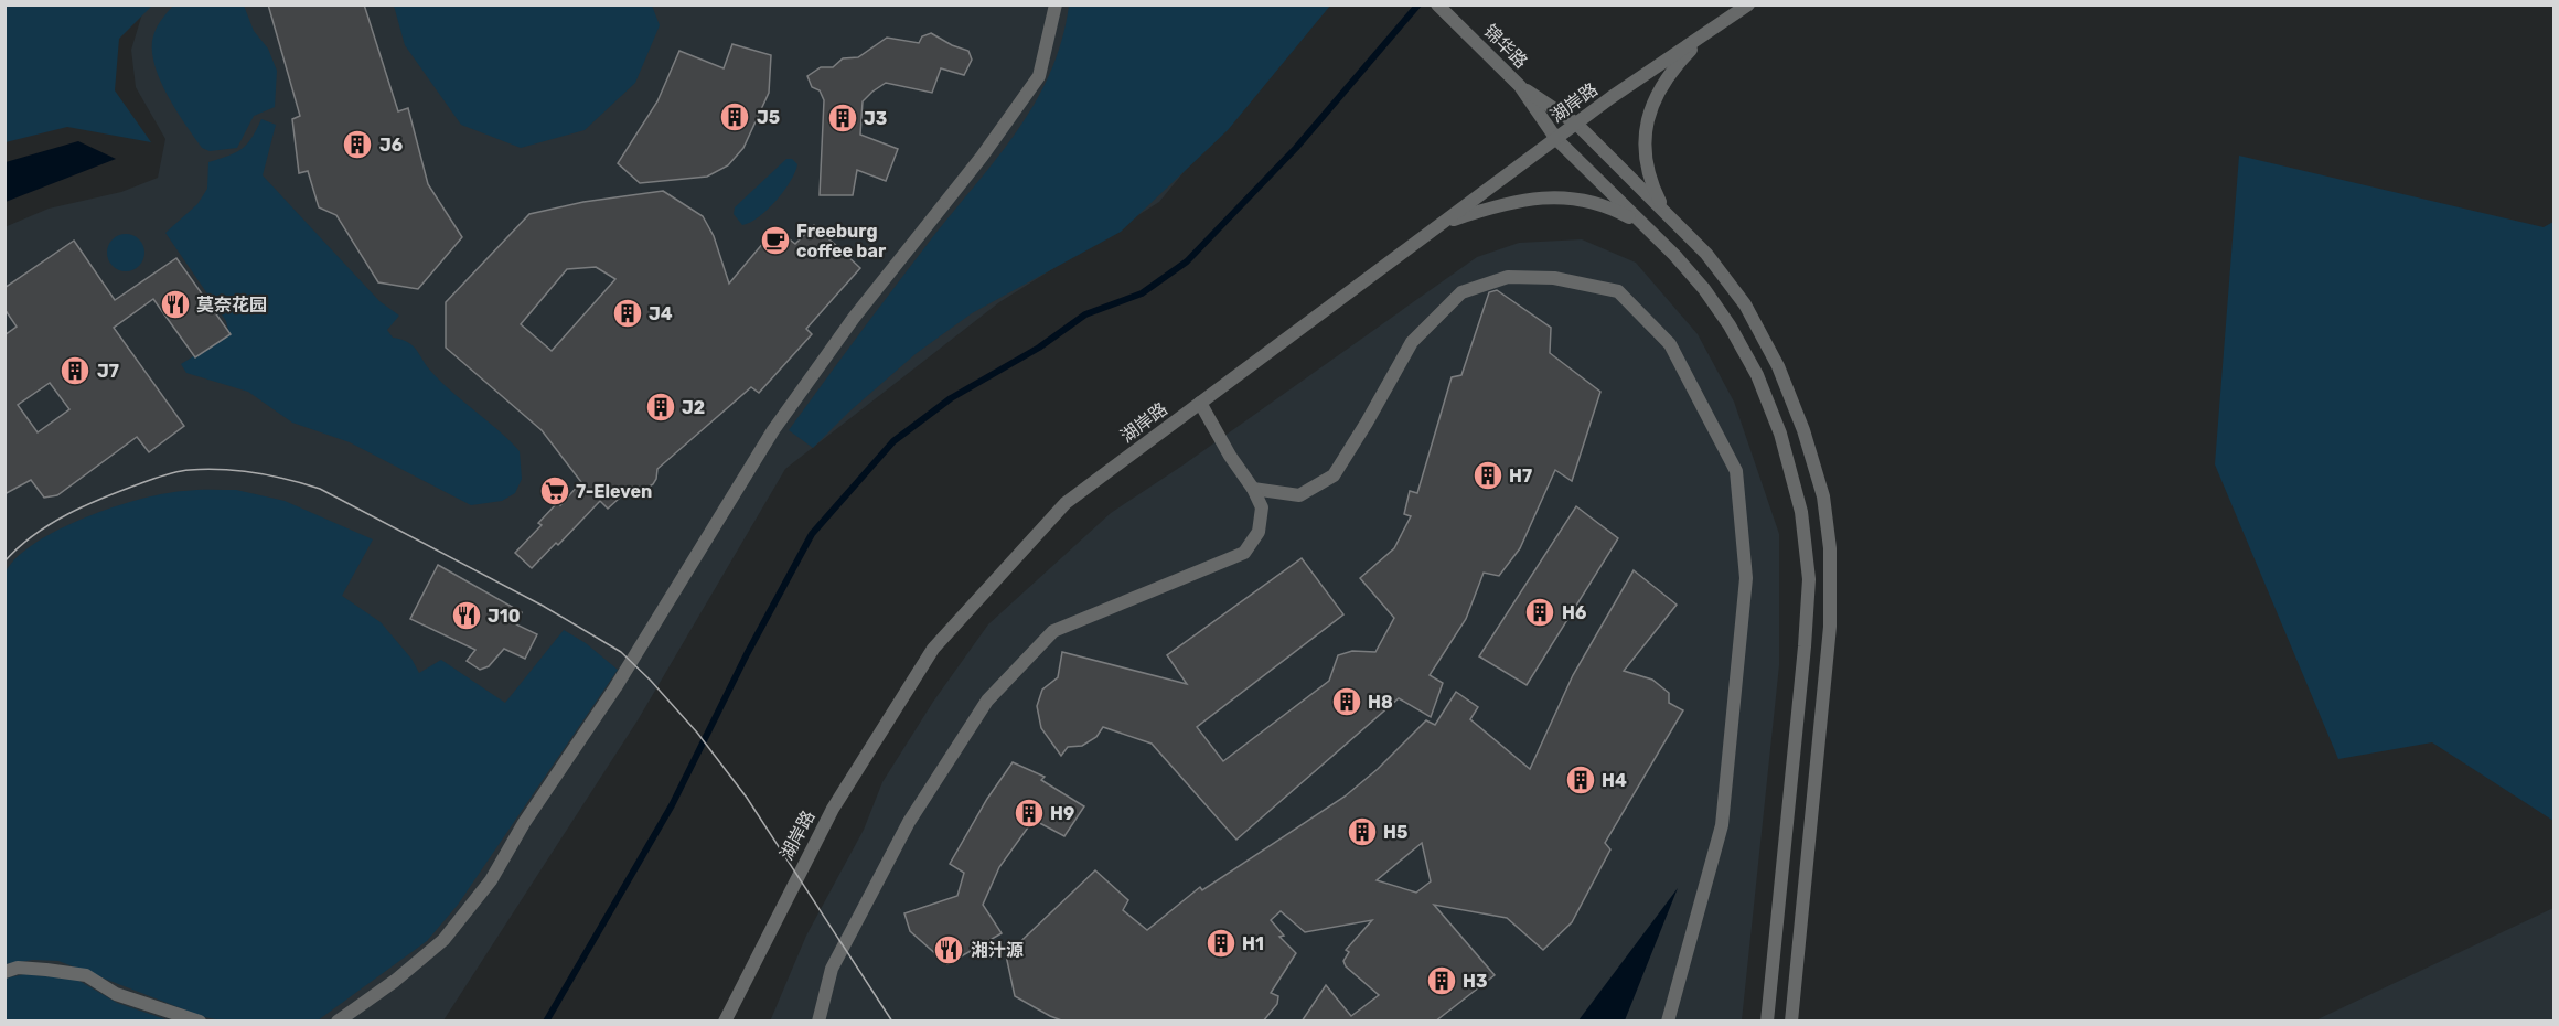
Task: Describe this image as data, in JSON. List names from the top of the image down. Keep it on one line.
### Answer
{"streets":{"street":["锦华路","湖岸路"]},"crossings":[["锦华路","湖岸路"]],"places":{"building":["J5","J3","J6","J4","J7","J2","H7","H6","H8","H4","H9","H5","H1","H3"],"cafe":["Freeburg coffee bar"],"restaurant":["莫奈花园","J10","湘汁源"],"supermarket":["7-Eleven"]}}
